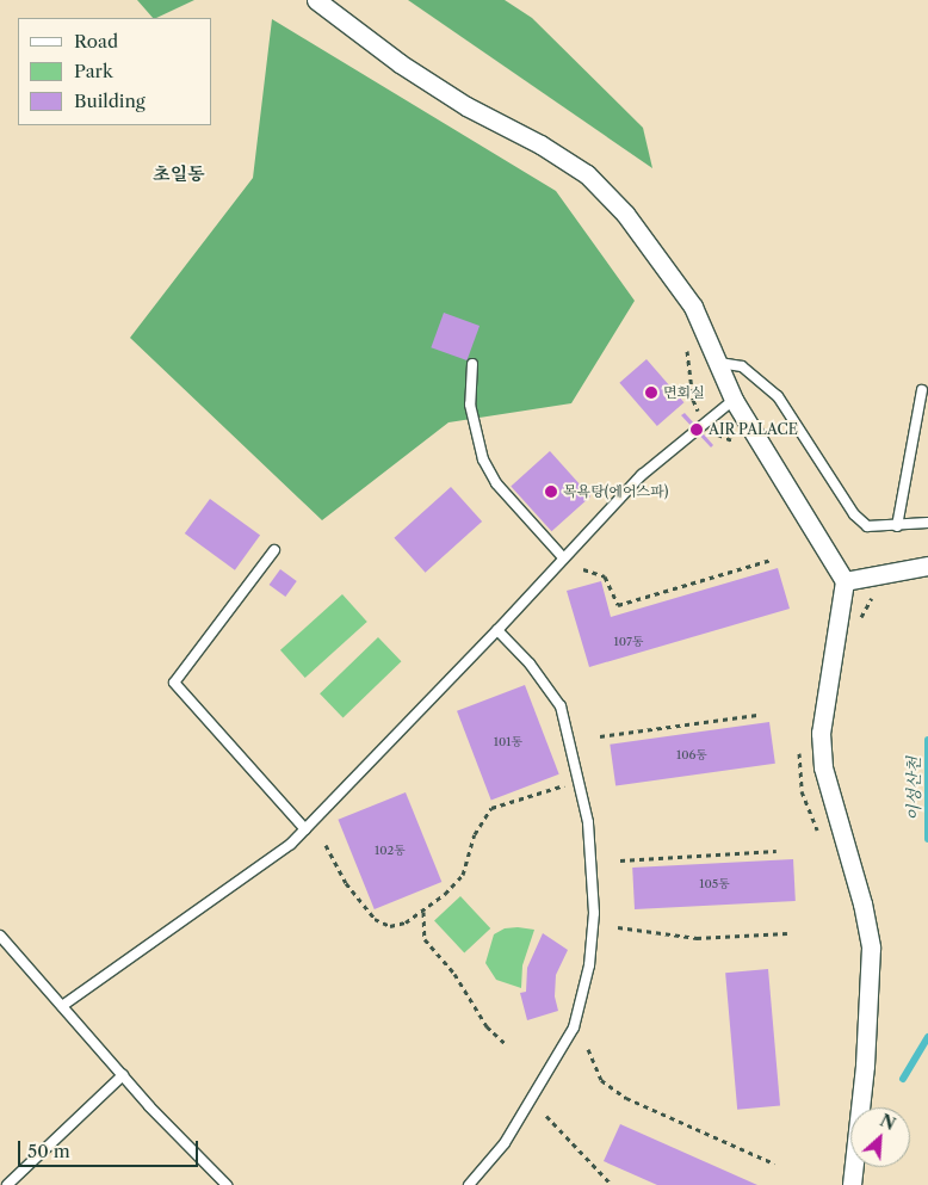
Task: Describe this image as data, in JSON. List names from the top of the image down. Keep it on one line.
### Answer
{"districts":["초일동"],"water":["이성산천"],"places":["면회실","AIR PALACE","목욕탕(에어스파)"],"house_numbers":["107동","101동","106동","102동","105동"],"legend":["Road","Park","Building"],"scale_bar":"50 m","north":"top right"}
